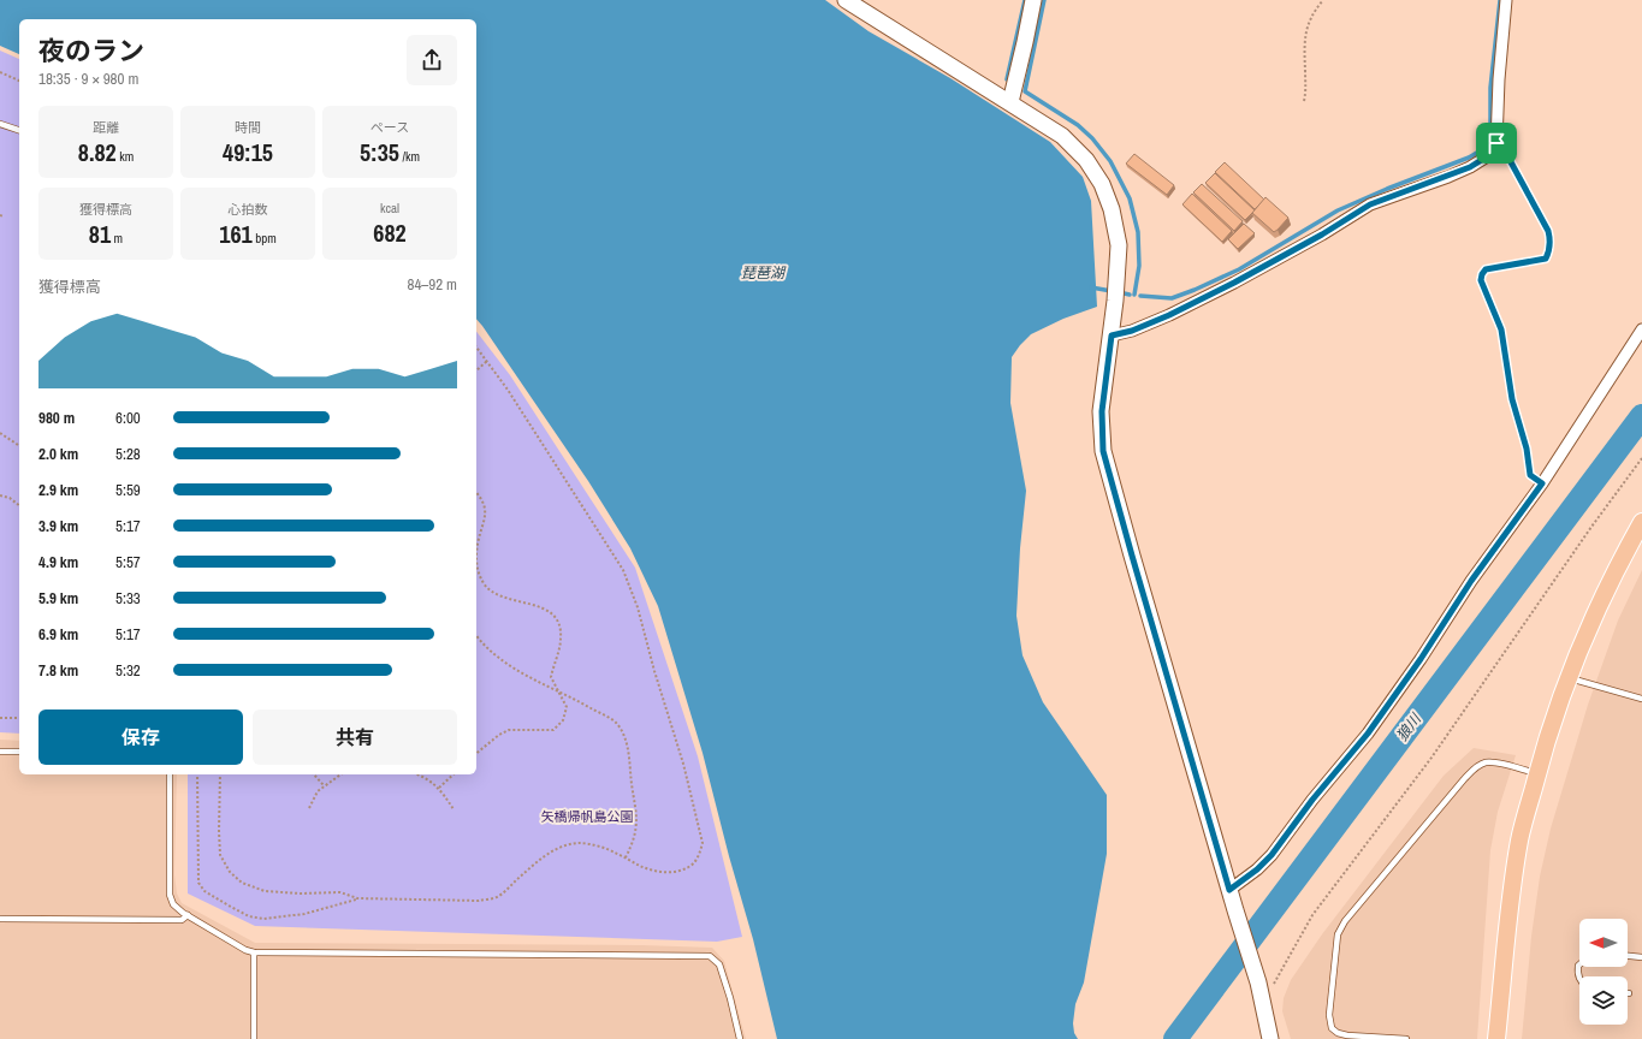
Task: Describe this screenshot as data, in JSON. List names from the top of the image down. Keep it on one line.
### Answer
{"water":["琵琶湖","狼川"],"parks":["矢橋帰帆島公園"],"north":"left","page":{"heading":["夜のラン","18:35 · 9 × 980 m"],"stats":[["距離","8.82 km"],["時間","49:15"],["ペース","5:35 /km"],["獲得標高","81 m"],["心拍数","161 bpm"],["kcal","682"]],"chart":["獲得標高","84–92 m"],"list":[{"name":"980 m","note":"6:00"},{"name":"2.0 km","note":"5:28"},{"name":"2.9 km","note":"5:59"},{"name":"3.9 km","note":"5:17"},{"name":"4.9 km","note":"5:57"},{"name":"5.9 km","note":"5:33"},{"name":"6.9 km","note":"5:17"},{"name":"7.8 km","note":"5:32"}],"buttons":["保存","共有"]}}
